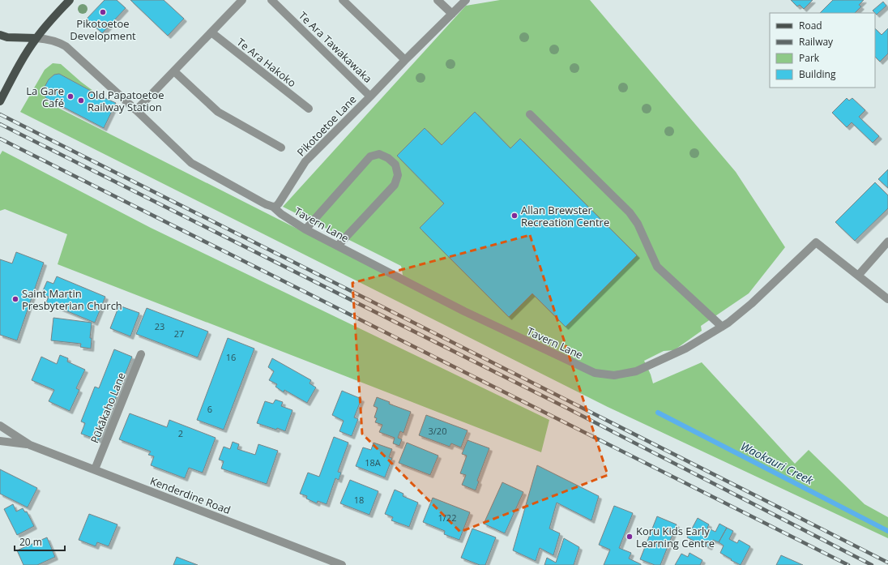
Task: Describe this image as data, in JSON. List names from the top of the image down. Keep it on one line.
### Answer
{"streets":{"street":["Te Ara Tawakawaka","Te Ara Hakoko","Pikotoetoe Lane","Tavern Lane","Pūkākaho Lane","Kenderdine Road"]},"crossings":[["Te Ara Tawakawaka","Pikotoetoe Lane"],["Pikotoetoe Lane","Tavern Lane"],["Pūkākaho Lane","Kenderdine Road"]],"water":["Waokauri Creek"],"places":["Pikotoetoe Development","La Gare Café","Old Papatoetoe Railway Station","Allan Brewster Recreation Centre","Saint Martin Presbyterian Church","Koru Kids Early Learning Centre"],"house_numbers":["23","27","16","6","3/20","2","18A","18","1/22"],"legend":["Road","Railway","Park","Building"],"scale_bar":"20 m"}
